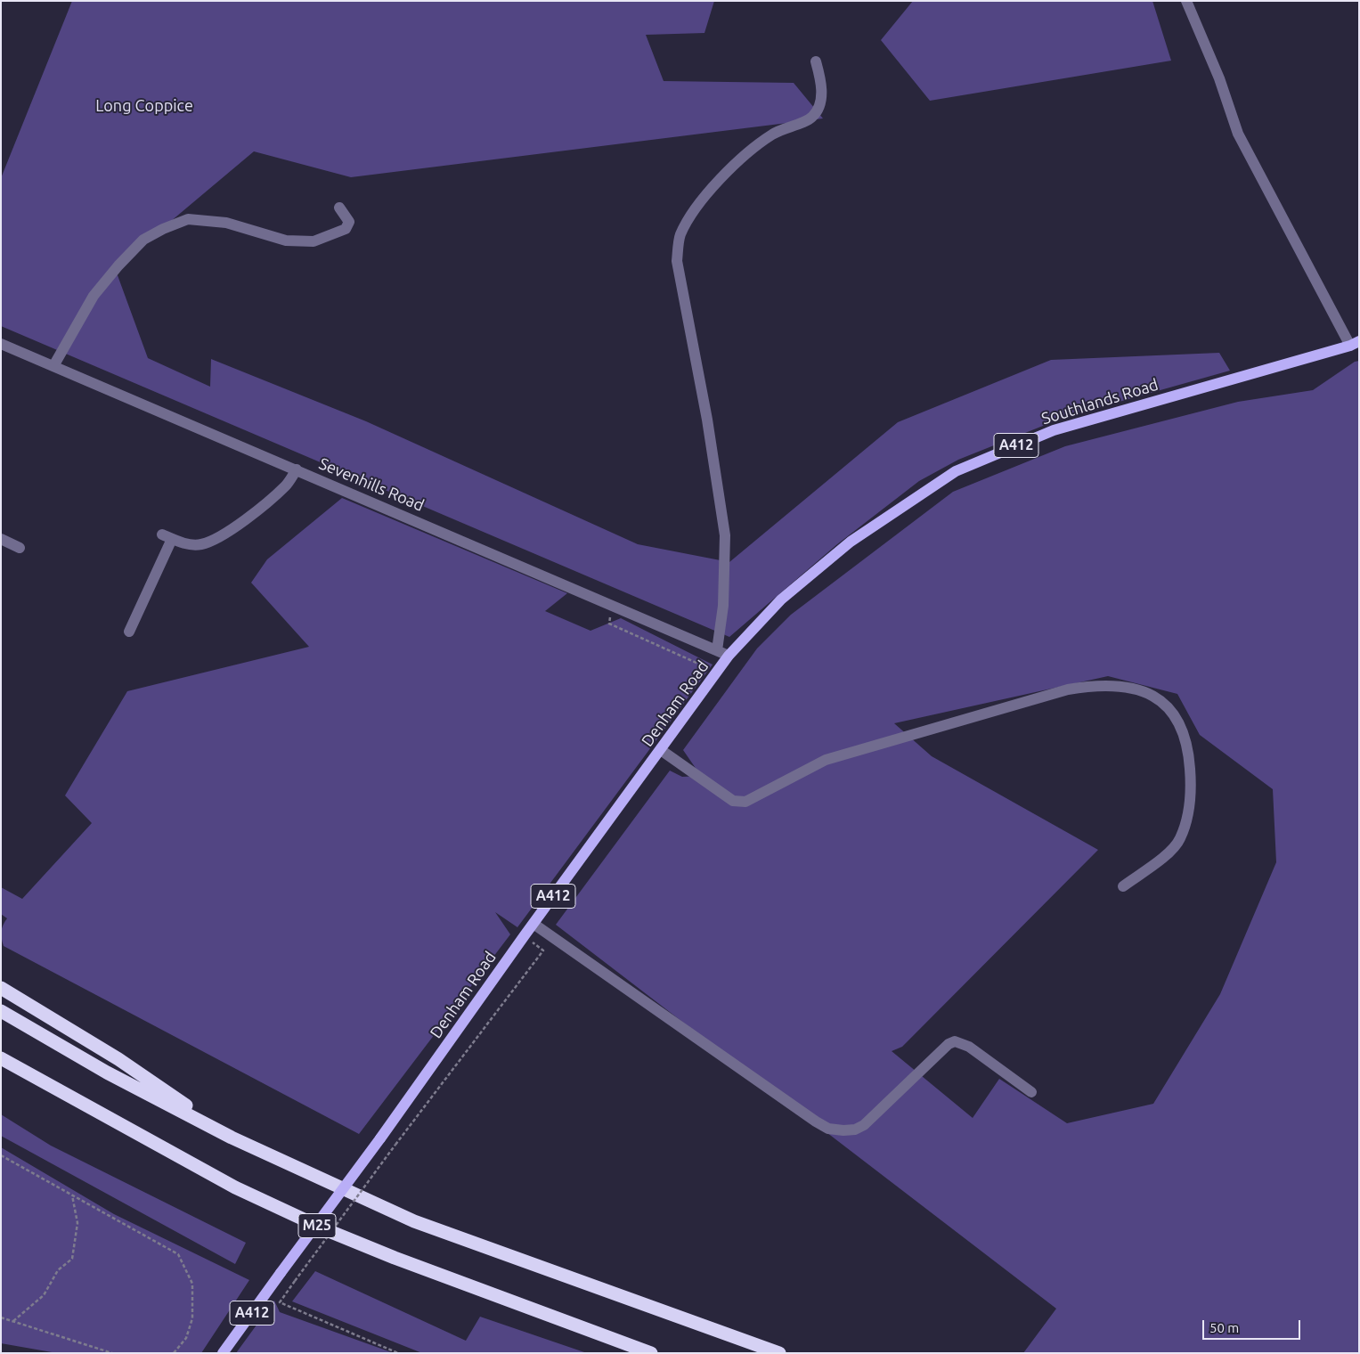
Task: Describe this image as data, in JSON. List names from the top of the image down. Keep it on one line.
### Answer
{"streets":{"highway":["M25"],"main road":["Southlands Road","A412","Denham Road"],"street":["Sevenhills Road"]},"crossings":[["Southlands Road","Sevenhills Road"],["Southlands Road","Denham Road"],["Sevenhills Road","Denham Road"]],"parks":["Long Coppice"],"scale_bar":"50 m"}
